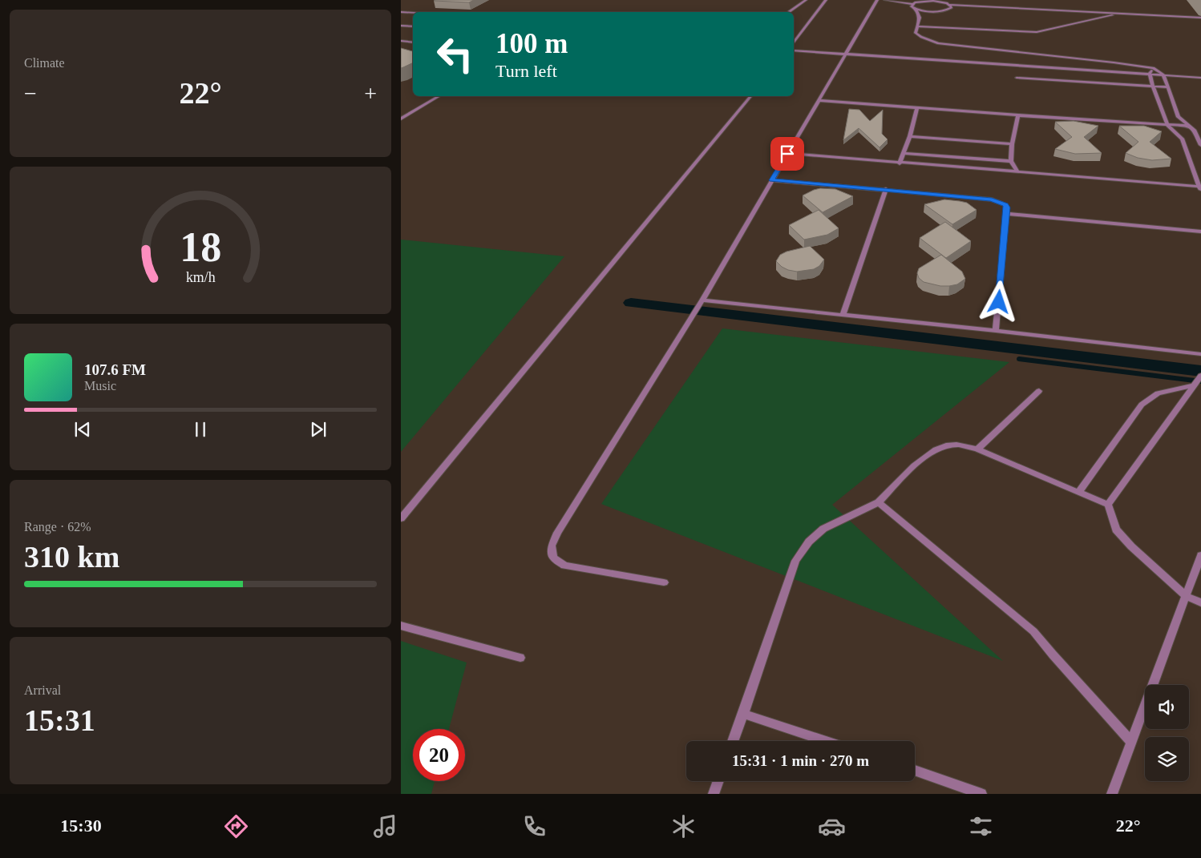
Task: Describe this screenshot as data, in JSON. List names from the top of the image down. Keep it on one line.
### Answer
{"page":{"tile":["Climate",["Range · 62%","310 km"],["Arrival","15:31"]],"turn":["100 m","Turn left"],"heat":["−","22°","+"],"song":["107.6 FM","Music"],"limit":"20","trip":"15:31 · 1 min · 270 m","tabs":["15:30","22°"],"gauge":["18","km/h"]}}
